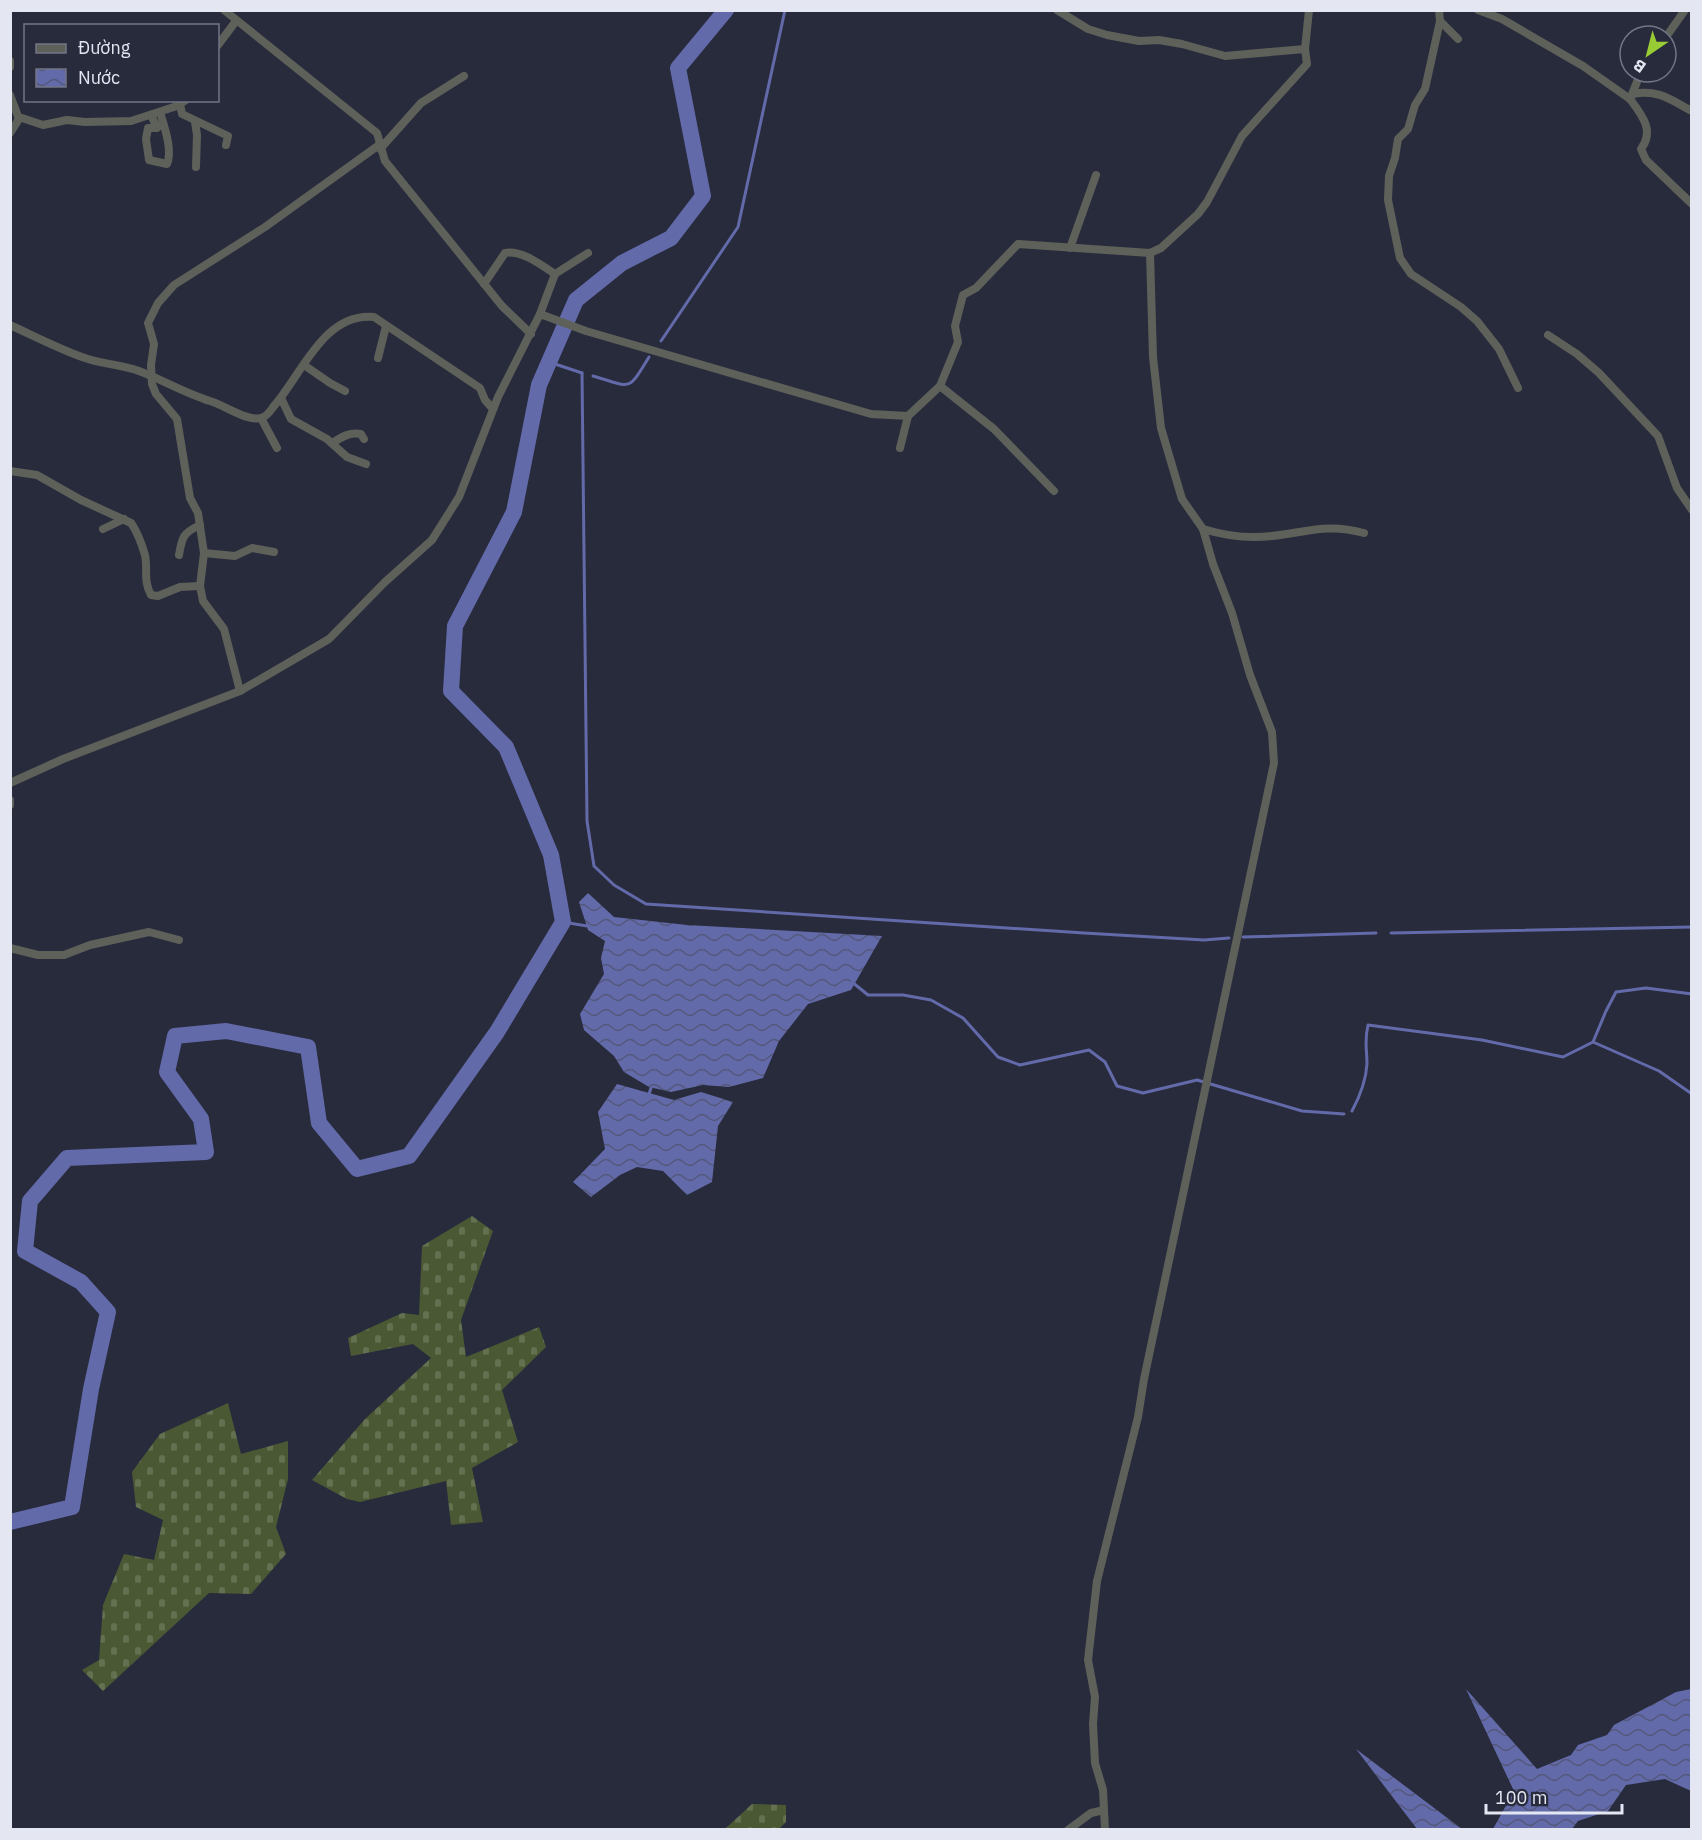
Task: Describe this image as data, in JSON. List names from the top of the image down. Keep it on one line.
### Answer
{"legend":["Đường","Nước"],"scale_bar":"100 m","north":"bottom left"}
